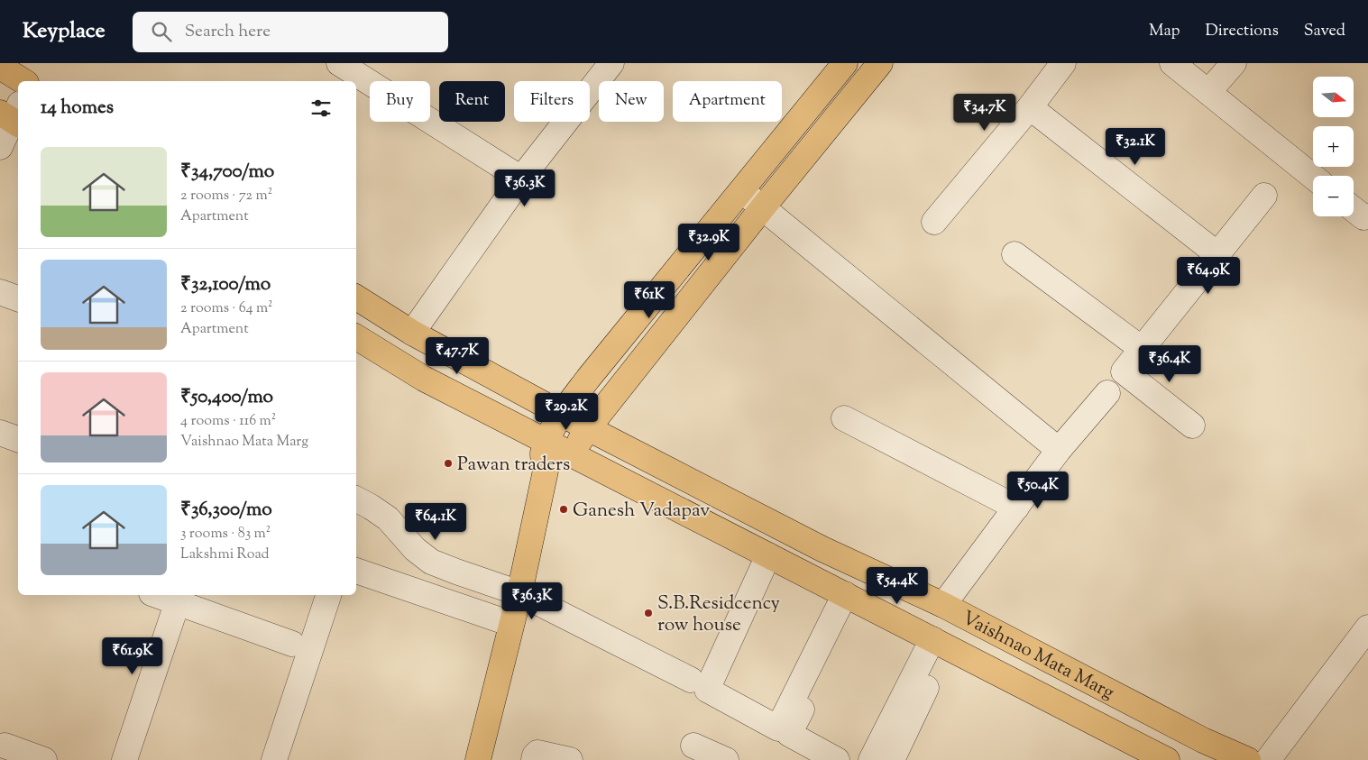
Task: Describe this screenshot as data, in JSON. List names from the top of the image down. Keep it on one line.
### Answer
{"streets":{"main road":["Vaishnao Mata Marg"]},"places":["Pawan traders","Ganesh Vadapav","S.B.Residcency row house"],"north":"right","page":{"header":"Keyplace","search":"Search here","nav":["Map","Directions","Saved"],"map_buttons":["+","−"],"chip":["Buy","Rent","Filters","New","Apartment"],"heading":"14 homes","price":["₹34.7K","₹32.1K","₹36.3K","₹32.9K","₹64.9K","₹61K","₹47.7K","₹36.4K","₹29.2K","₹50.4K","₹64.1K","₹54.4K","₹36.3K","₹61.9K"],"list":[{"name":"₹34,700/mo","note":"2 rooms · 72 m² · Apartment"},{"name":"₹32,100/mo","note":"2 rooms · 64 m² · Apartment"},{"name":"₹50,400/mo","note":"4 rooms · 116 m² · Vaishnao Mata Marg"},{"name":"₹36,300/mo","note":"3 rooms · 83 m² · Lakshmi Road"}]}}
